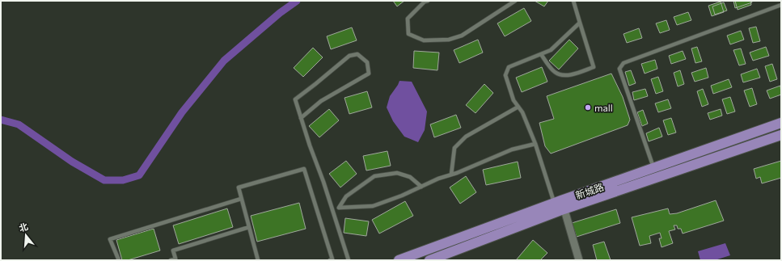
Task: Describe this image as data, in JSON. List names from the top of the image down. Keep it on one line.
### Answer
{"streets":{"main road":["新城路"]},"places":["mall"],"north":"top"}
